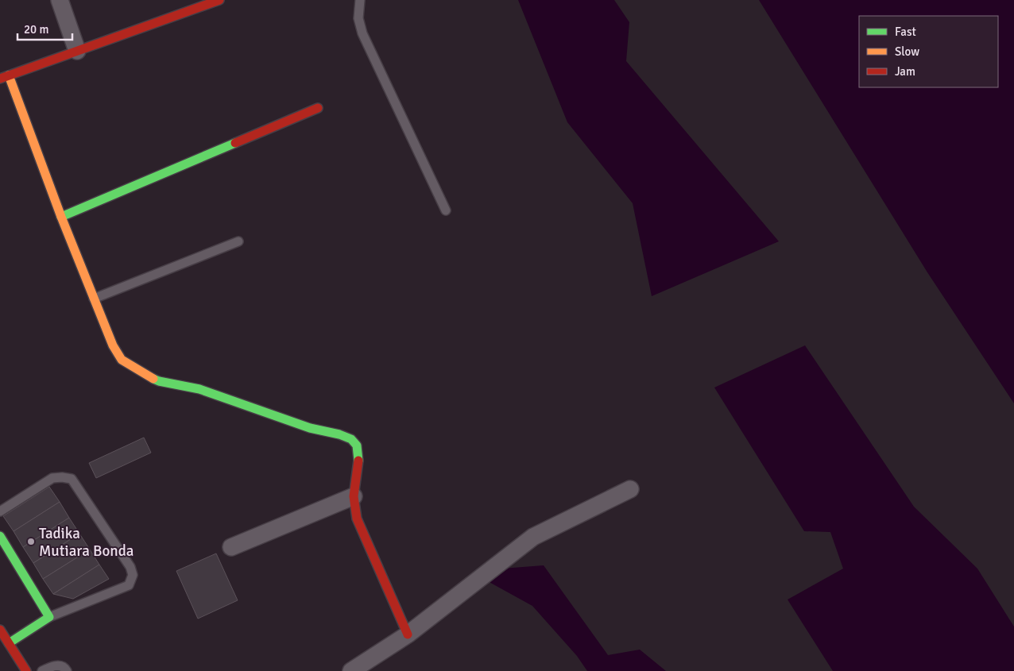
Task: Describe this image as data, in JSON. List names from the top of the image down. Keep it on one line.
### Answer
{"places":["Tadika Mutiara Bonda"],"legend":["Fast","Slow","Jam"],"scale_bar":"20 m"}
